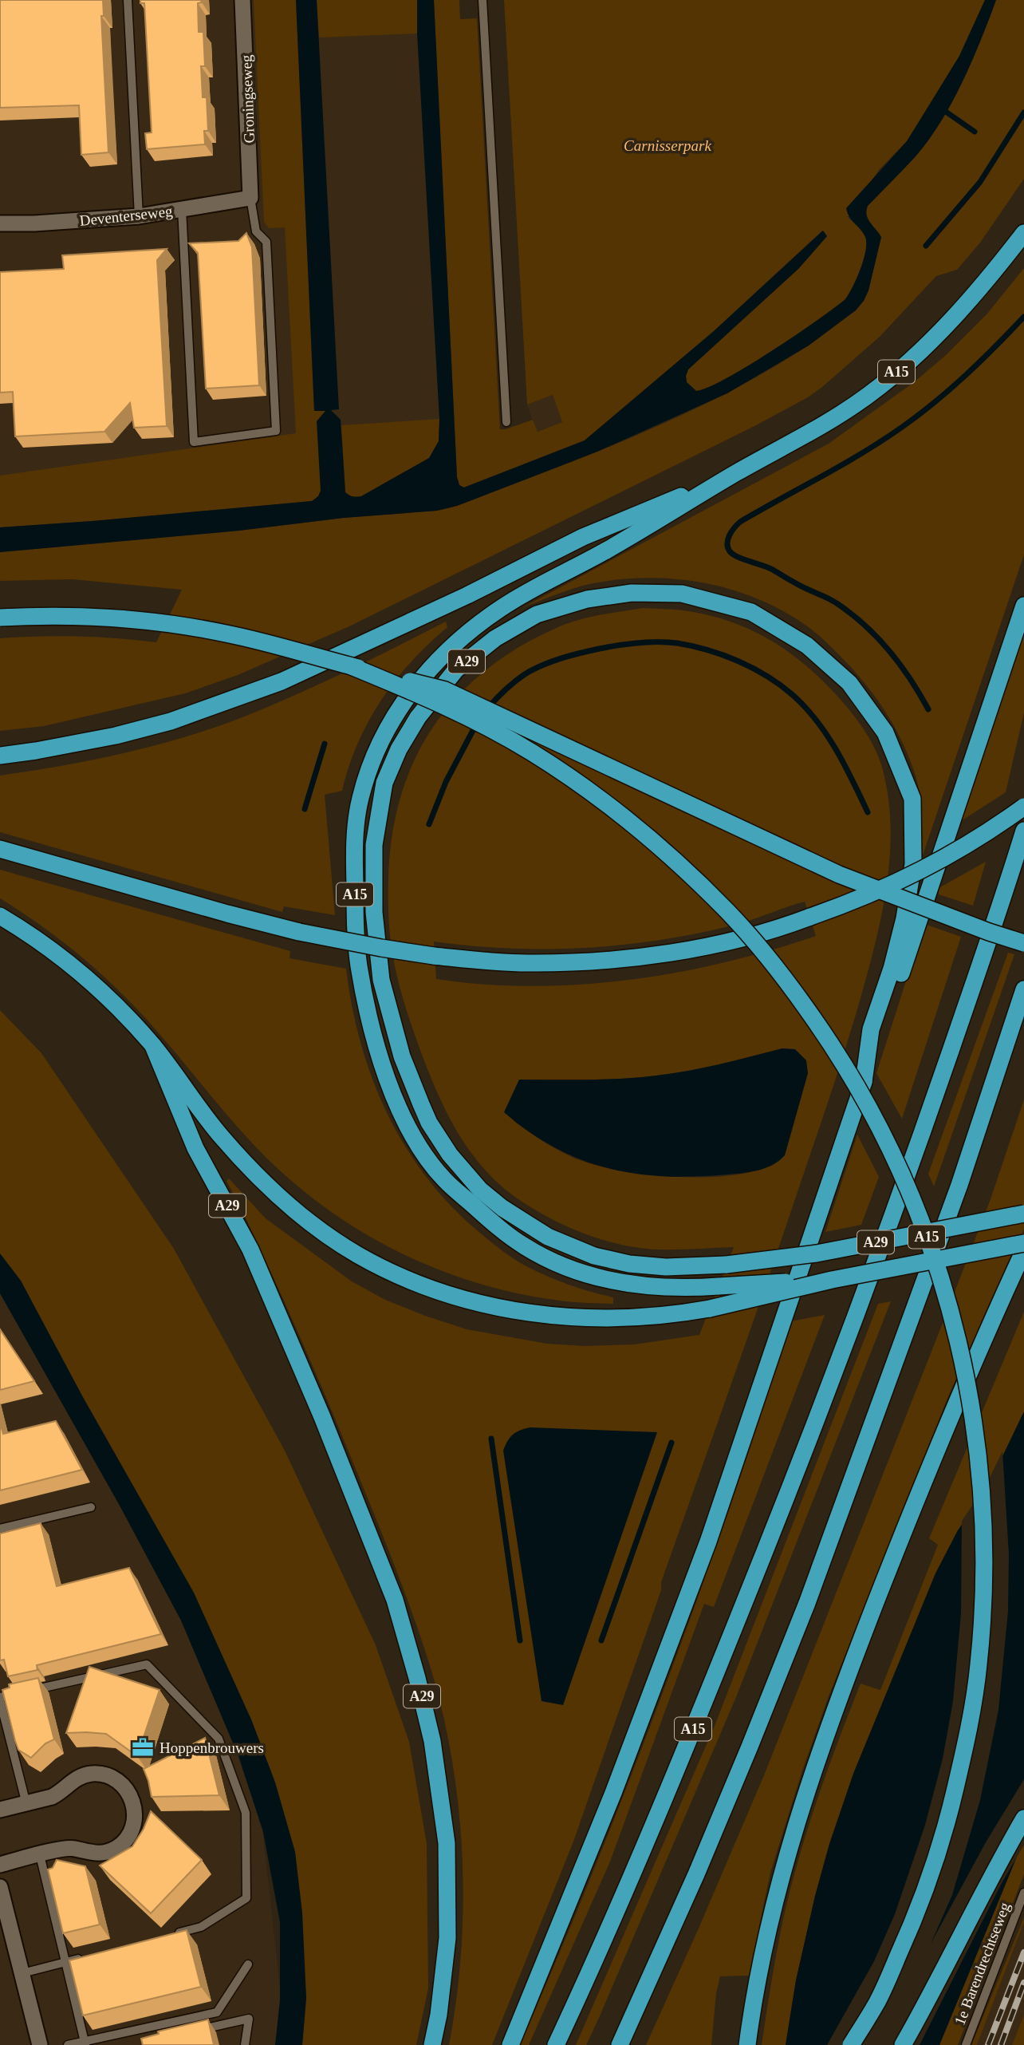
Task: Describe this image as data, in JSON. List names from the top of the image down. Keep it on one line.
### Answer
{"streets":{"highway":["A15","A29"],"street":["Groningseweg","Deventerseweg"],"lane":["1e Barendrechtseweg"]},"crossings":[["Groningseweg","Deventerseweg"],["A15","A29"]],"parks":["Carnisserpark"],"places":{"office":["Hoppenbrouwers"]}}
